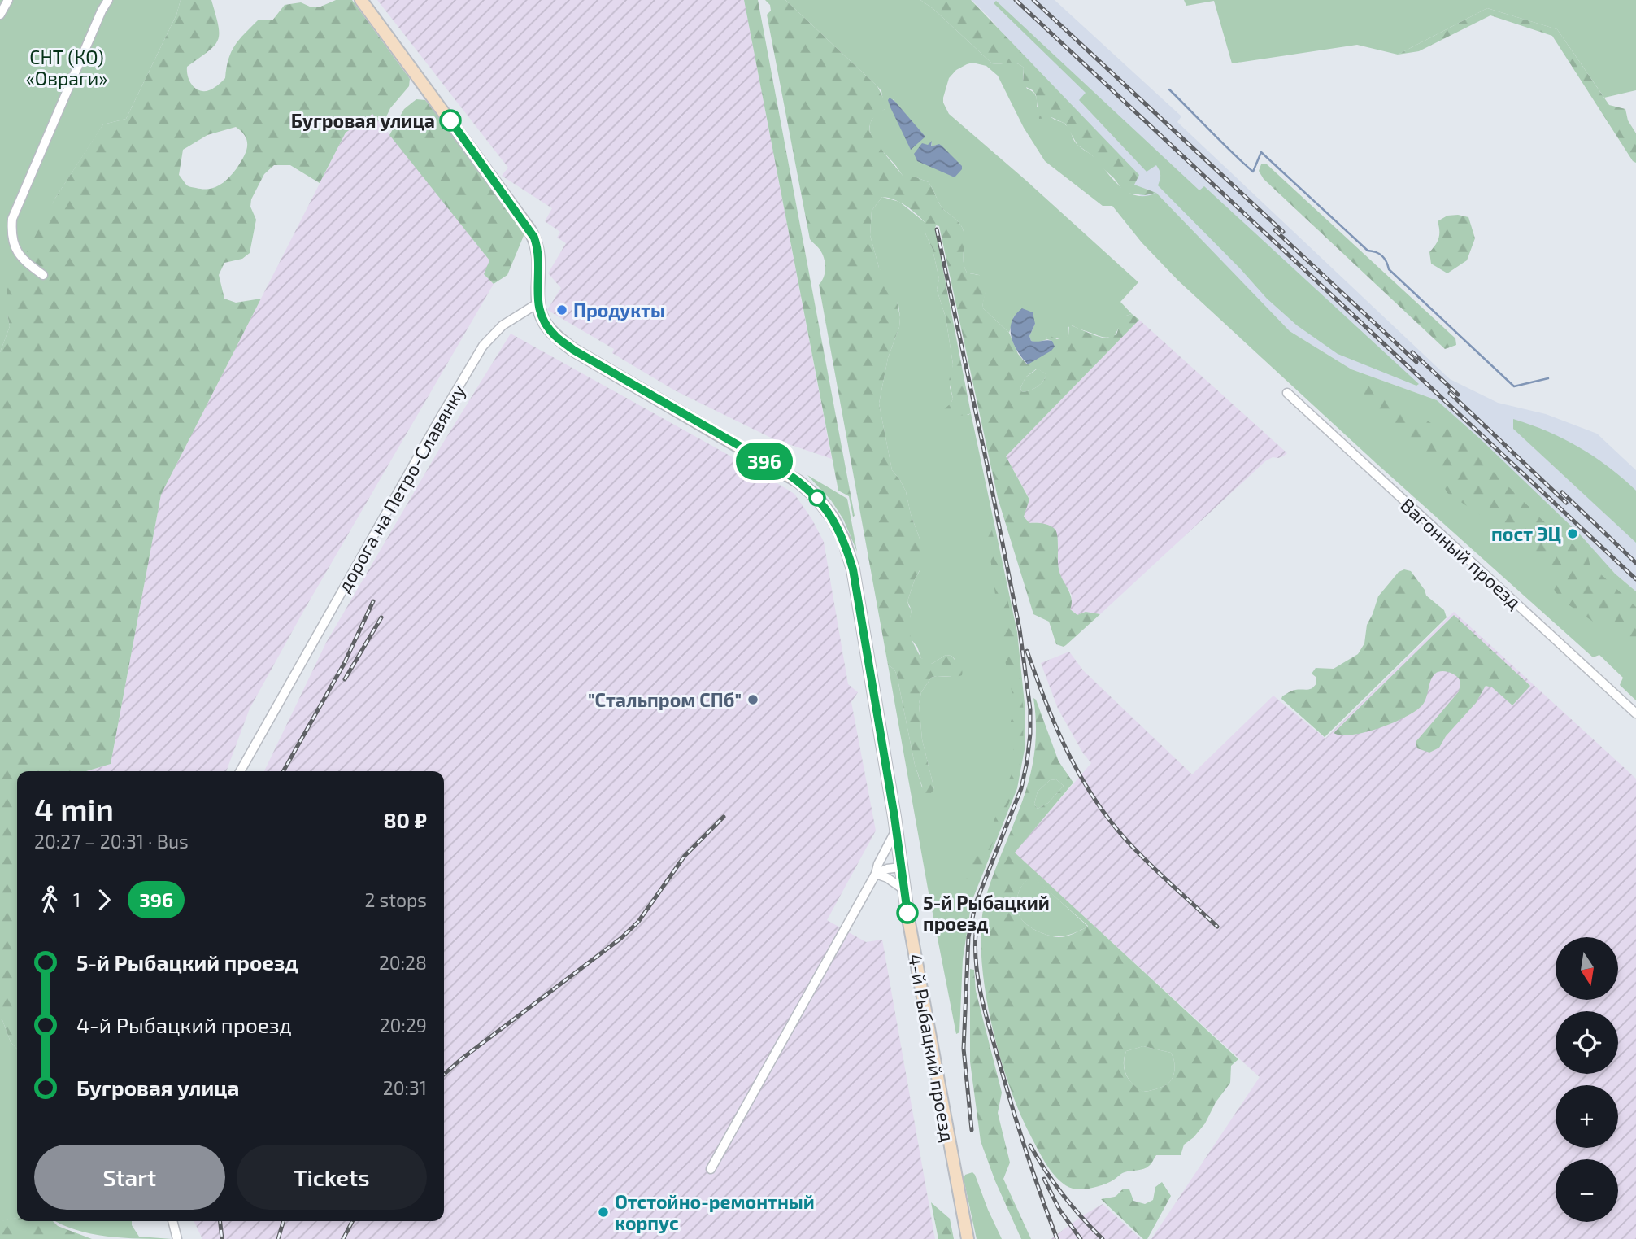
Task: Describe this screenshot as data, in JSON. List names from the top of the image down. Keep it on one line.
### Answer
{"streets":{"street":["дорога на Петро-Славянку","Вагонный проезд","4-й Рыбацкий проезд"]},"crossings":[["дорога на Петро-Славянку","4-й Рыбацкий проезд"]],"parks":["СНТ (КО) «Овраги»"],"places":["Бугровая улица","Продукты","пост ЭЦ","\"Стальпром СПб\"","5-й Рыбацкий проезд","Отстойно-ремонтный корпус"],"lines":["bus line 396"],"north":"bottom","page":{"on_map":"396","heading":["4 min","20:27 – 20:31 · Bus","80 ₽"],"legs":["1","396","2 stops"],"list":[{"name":"5-й Рыбацкий проезд","value":"20:28"},{"name":"4-й Рыбацкий проезд","value":"20:29"},{"name":"Бугровая улица","value":"20:31"}],"map_buttons":["+","−"],"buttons":["Start","Tickets"]}}
